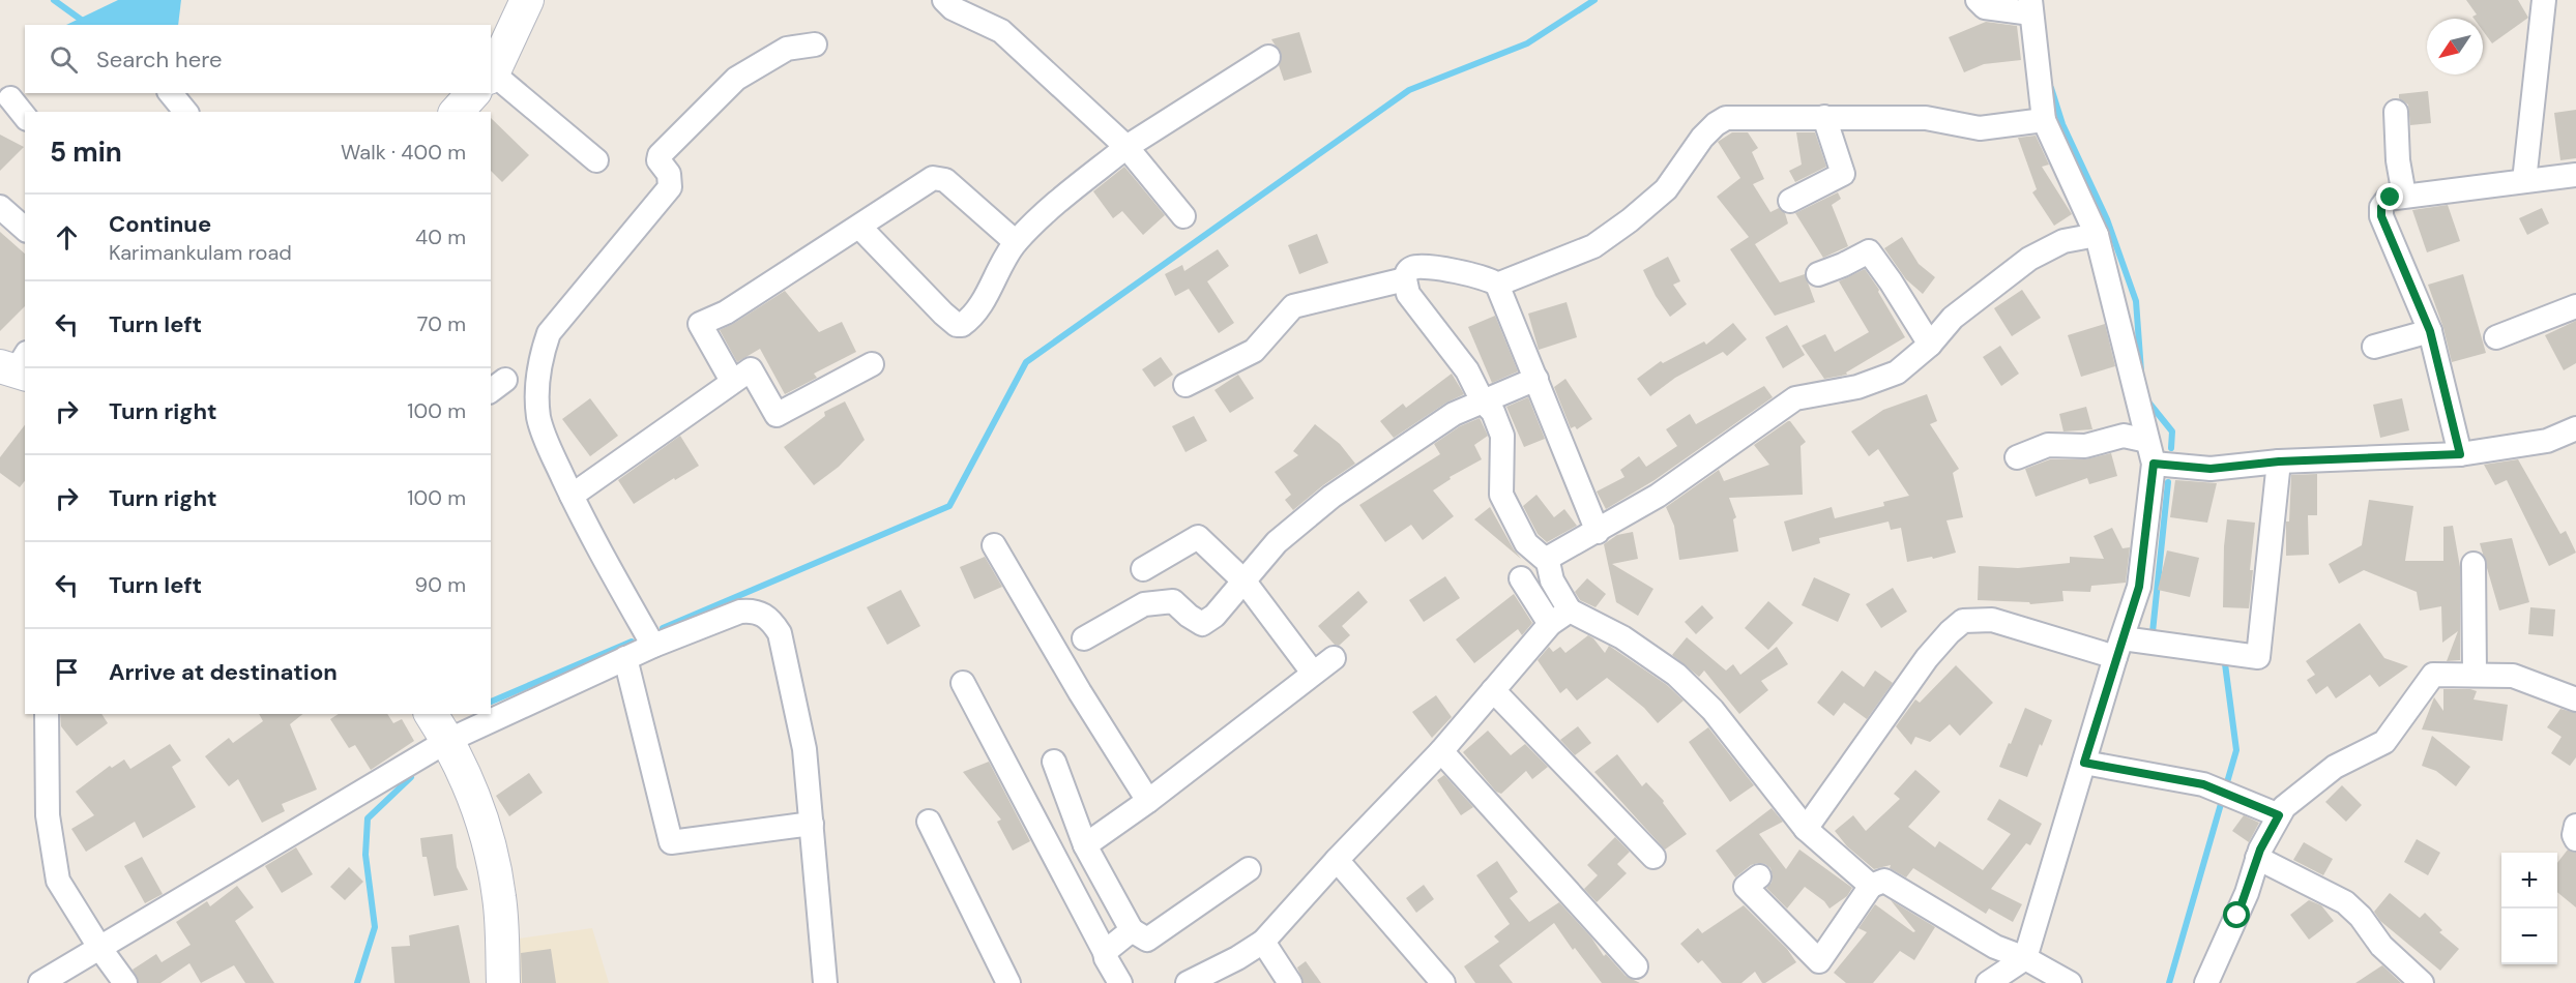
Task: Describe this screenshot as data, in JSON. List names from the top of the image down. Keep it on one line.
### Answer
{"north":"bottom left","page":{"search":"Search here","heading":["5 min","Walk · 400 m"],"list":[["Continue","Karimankulam road","40 m"],["Turn left","70 m"],["Turn right","100 m"],["Turn right","100 m"],["Turn left","90 m"],"Arrive at destination"],"map_buttons":["+","−"]}}
